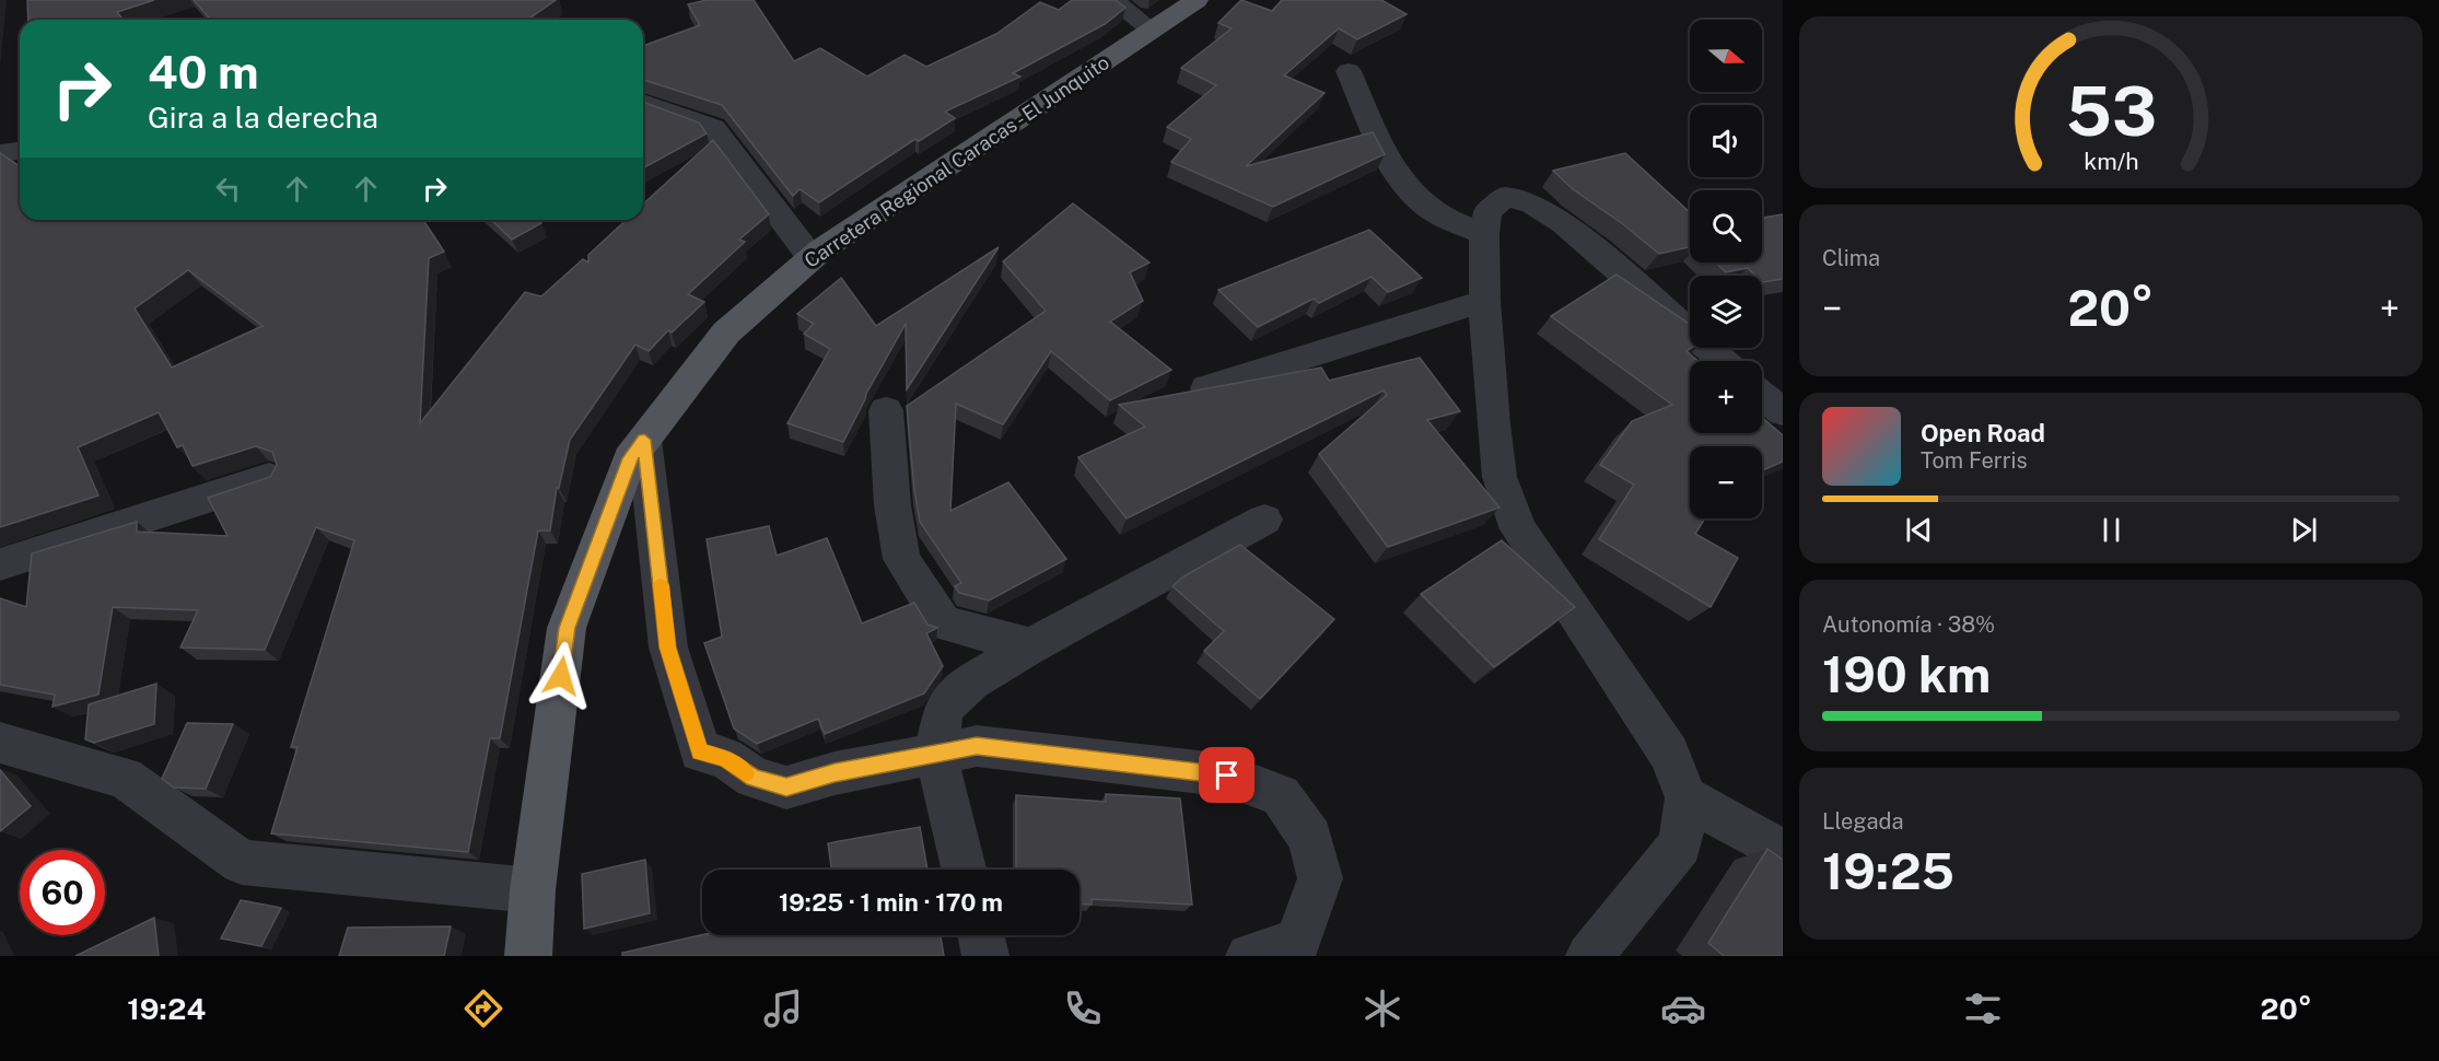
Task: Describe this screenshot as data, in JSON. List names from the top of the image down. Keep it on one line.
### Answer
{"streets":{"main road":["Carretera Regional Caracas - El Junquito"]},"north":"right","page":{"map_buttons":["+","−"],"turn":["40 m","Gira a la derecha"],"tile":["Clima",["Autonomía · 38%","190 km"],["Llegada","19:25"]],"heat":["−","20°","+"],"song":["Open Road","Tom Ferris"],"limit":"60","trip":"19:25 · 1 min · 170 m","tabs":["19:24","20°"],"gauge":["53","km/h"]}}
